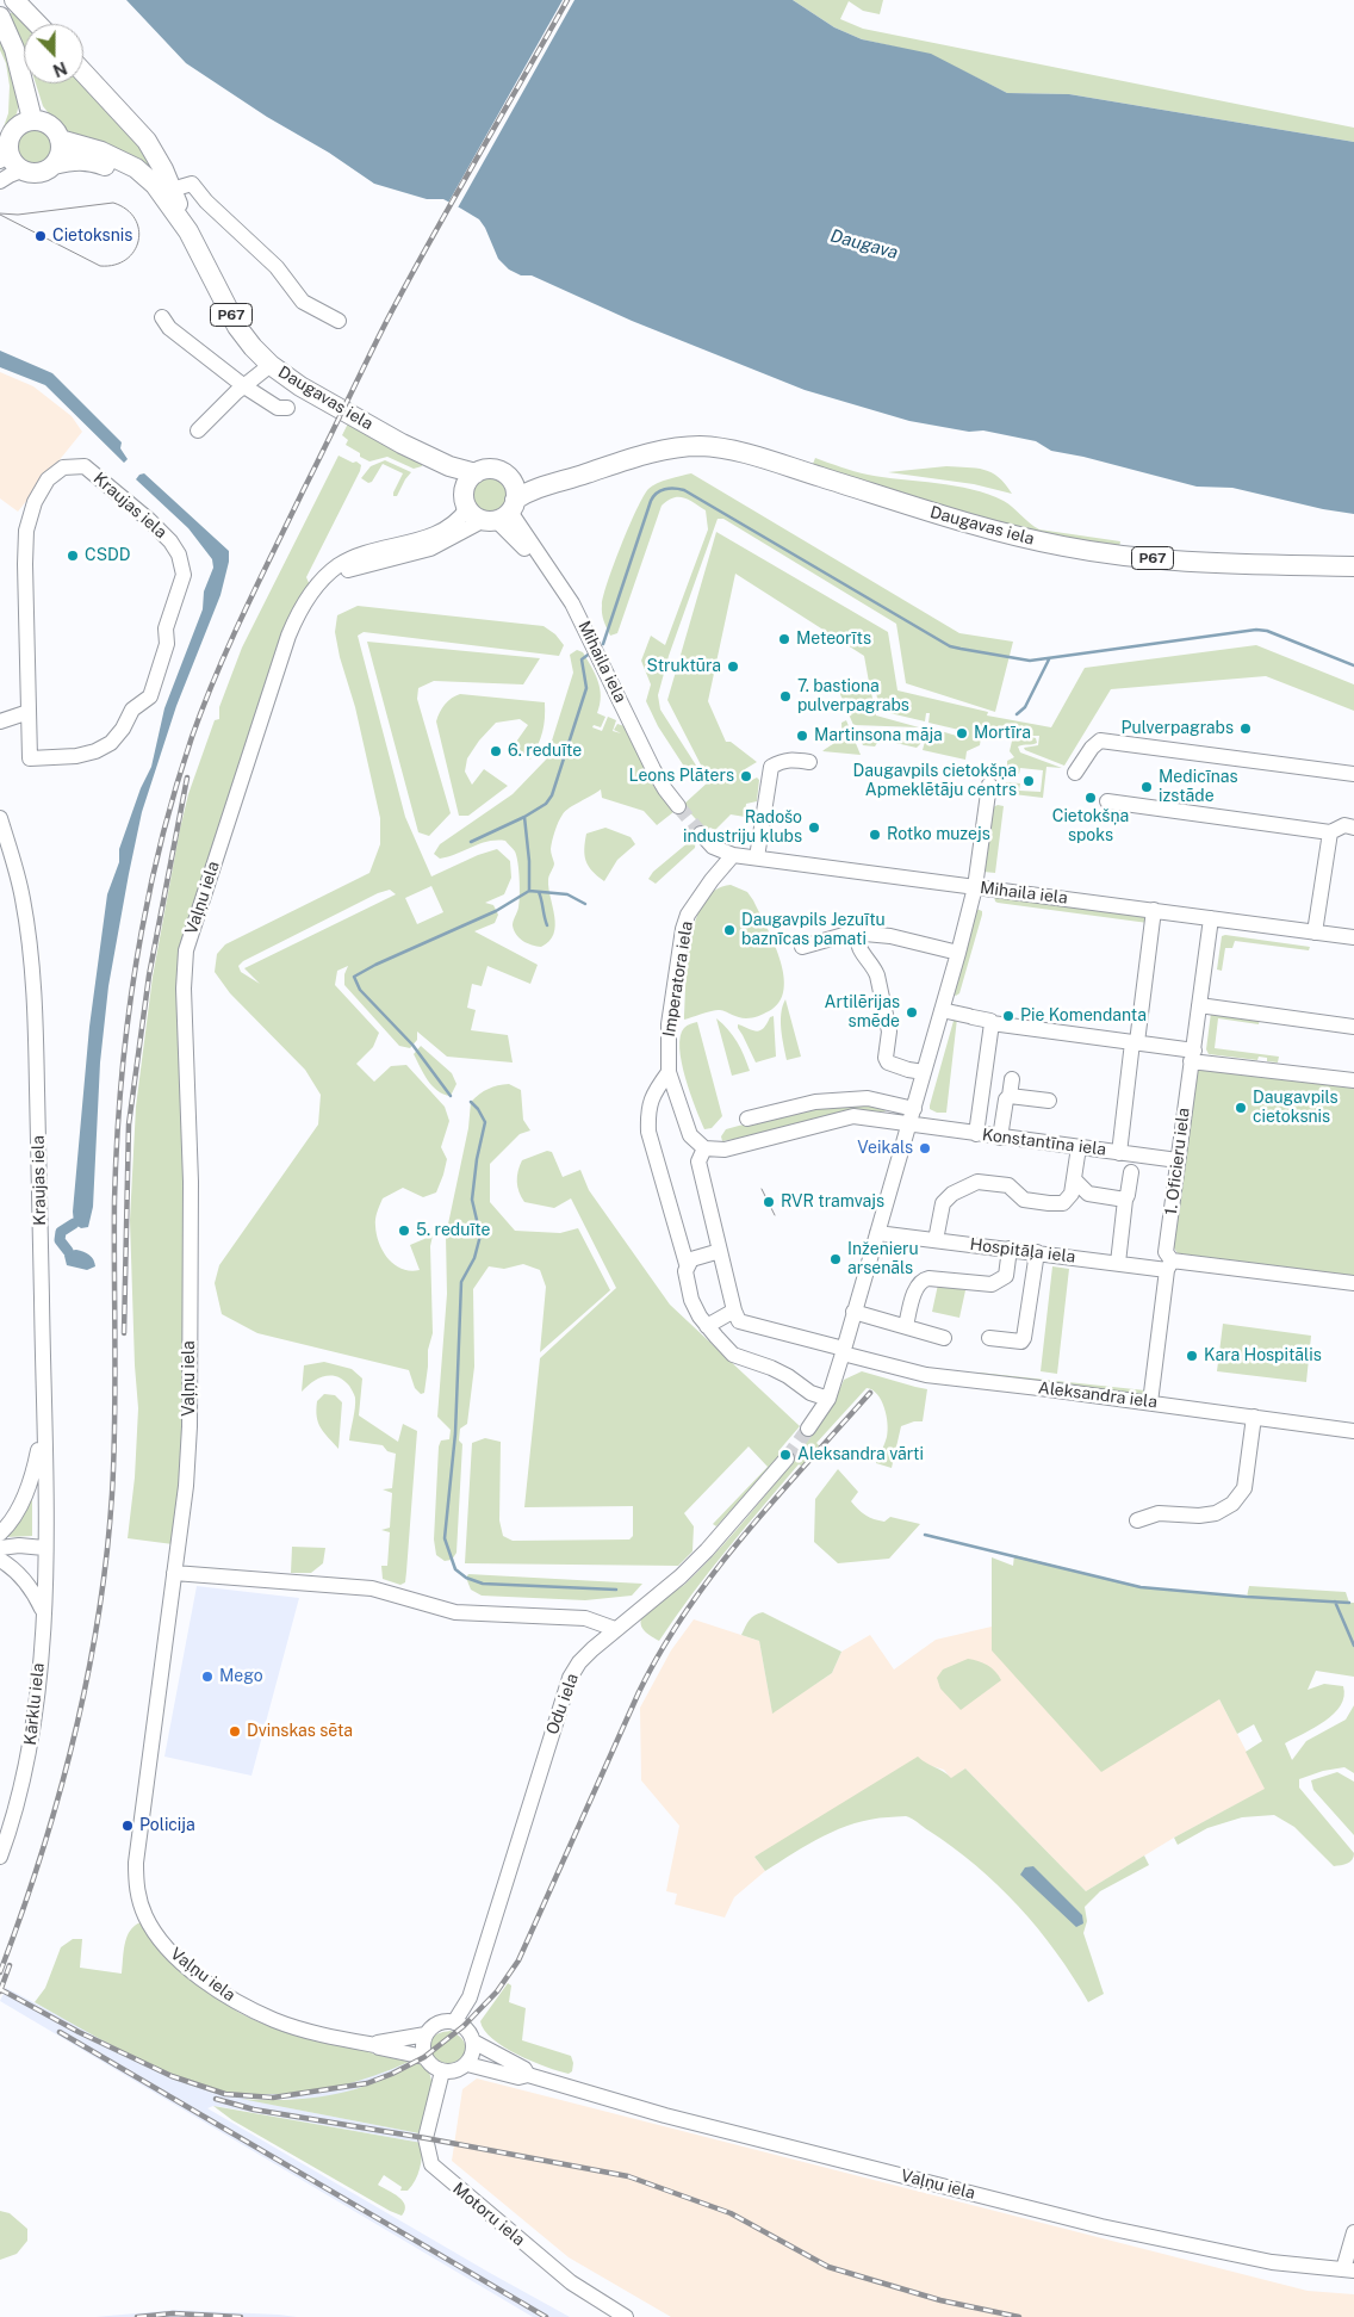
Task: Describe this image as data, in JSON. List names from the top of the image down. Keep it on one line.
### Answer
{"streets":{"main road":["P67","Daugavas iela"],"street":["Kraujas iela","Mihaila iela","Vaļņu iela","Imperatora iela","Konstantīna iela","1. Oficieru iela","Hospitāļa iela","Aleksandra iela","Kārklu iela","Odu iela","Motoru iela"]},"crossings":[["P67","Daugavas iela"],["P67","Mihaila iela"],["P67","Vaļņu iela"],["Daugavas iela","Mihaila iela"],["Daugavas iela","Vaļņu iela"],["Kraujas iela","Kārklu iela"],["Mihaila iela","Vaļņu iela"],["Mihaila iela","Imperatora iela"],["Mihaila iela","1. Oficieru iela"],["Vaļņu iela","Odu iela"],["Vaļņu iela","Motoru iela"],["Konstantīna iela","1. Oficieru iela"],["1. Oficieru iela","Hospitāļa iela"],["1. Oficieru iela","Aleksandra iela"],["Odu iela","Motoru iela"]],"water":["Daugava"],"places":["Cietoksnis","CSDD","Meteorīts","Struktūra","7. bastiona pulverpagrabs","Pulverpagrabs","Mortīra","Martinsona māja","6. reduīte","Leons Plāters","Daugavpils cietokšņa Apmeklētāju centrs","Medicīnas izstāde","Cietokšņa spoks","Radošo industriju klubs","Rotko muzejs","Daugavpils Jezuītu baznīcas pamati","Artilērijas smēde","Pie Komendanta","Daugavpils cietoksnis","Veikals","RVR tramvajs","5. reduīte","Inženieru arsenāls","Kara Hospitālis","Aleksandra vārti","Mego","Dvinskas sēta","Policija"],"north":"bottom"}
